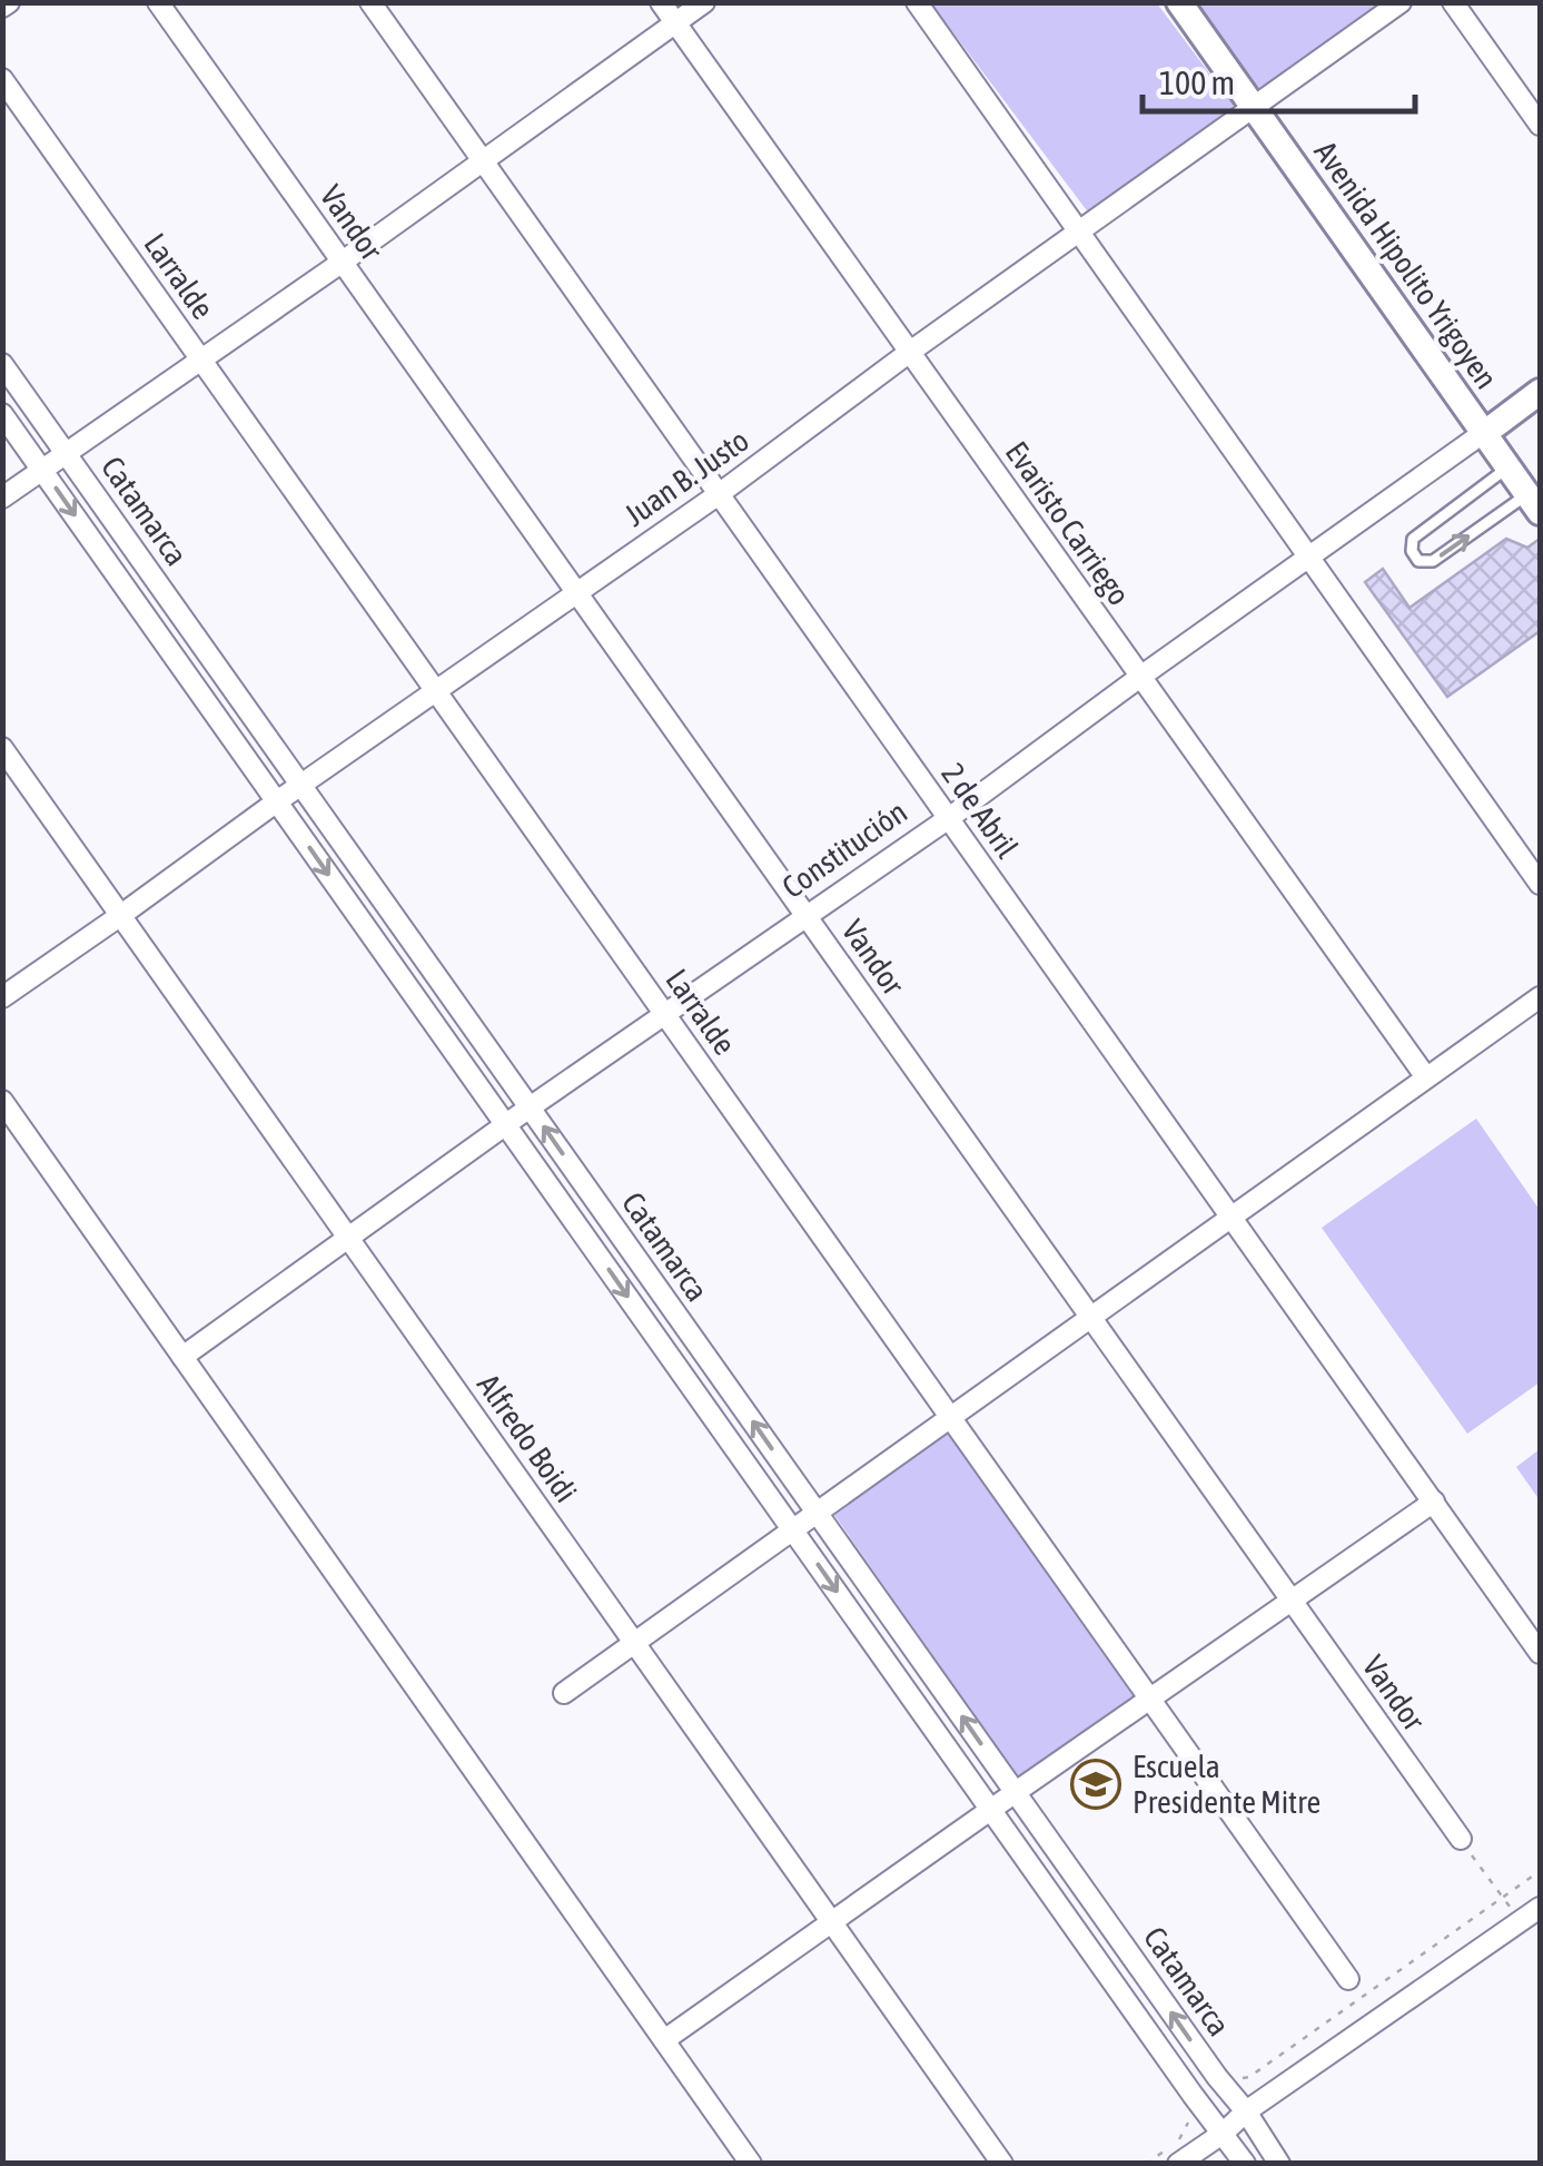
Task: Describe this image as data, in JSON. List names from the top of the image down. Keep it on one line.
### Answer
{"streets":{"main road":["Avenida Hipolito Yrigoyen","Constitución"],"street":["Vandor","Larralde","Juan B. Justo","Catamarca","Evaristo Carriego","2 de Abril","Alfredo Boidi"]},"crossings":[["Vandor","Juan B. Justo"],["Vandor","Constitución"],["Avenida Hipolito Yrigoyen","Juan B. Justo"],["Avenida Hipolito Yrigoyen","Constitución"],["Larralde","Juan B. Justo"],["Larralde","Constitución"],["Juan B. Justo","Catamarca"],["Juan B. Justo","Evaristo Carriego"],["Juan B. Justo","2 de Abril"],["Juan B. Justo","Alfredo Boidi"],["Catamarca","Constitución"],["Evaristo Carriego","Constitución"],["2 de Abril","Constitución"],["Constitución","Alfredo Boidi"]],"places":{"school or university":["Escuela Presidente Mitre"]},"scale_bar":"100 m"}
